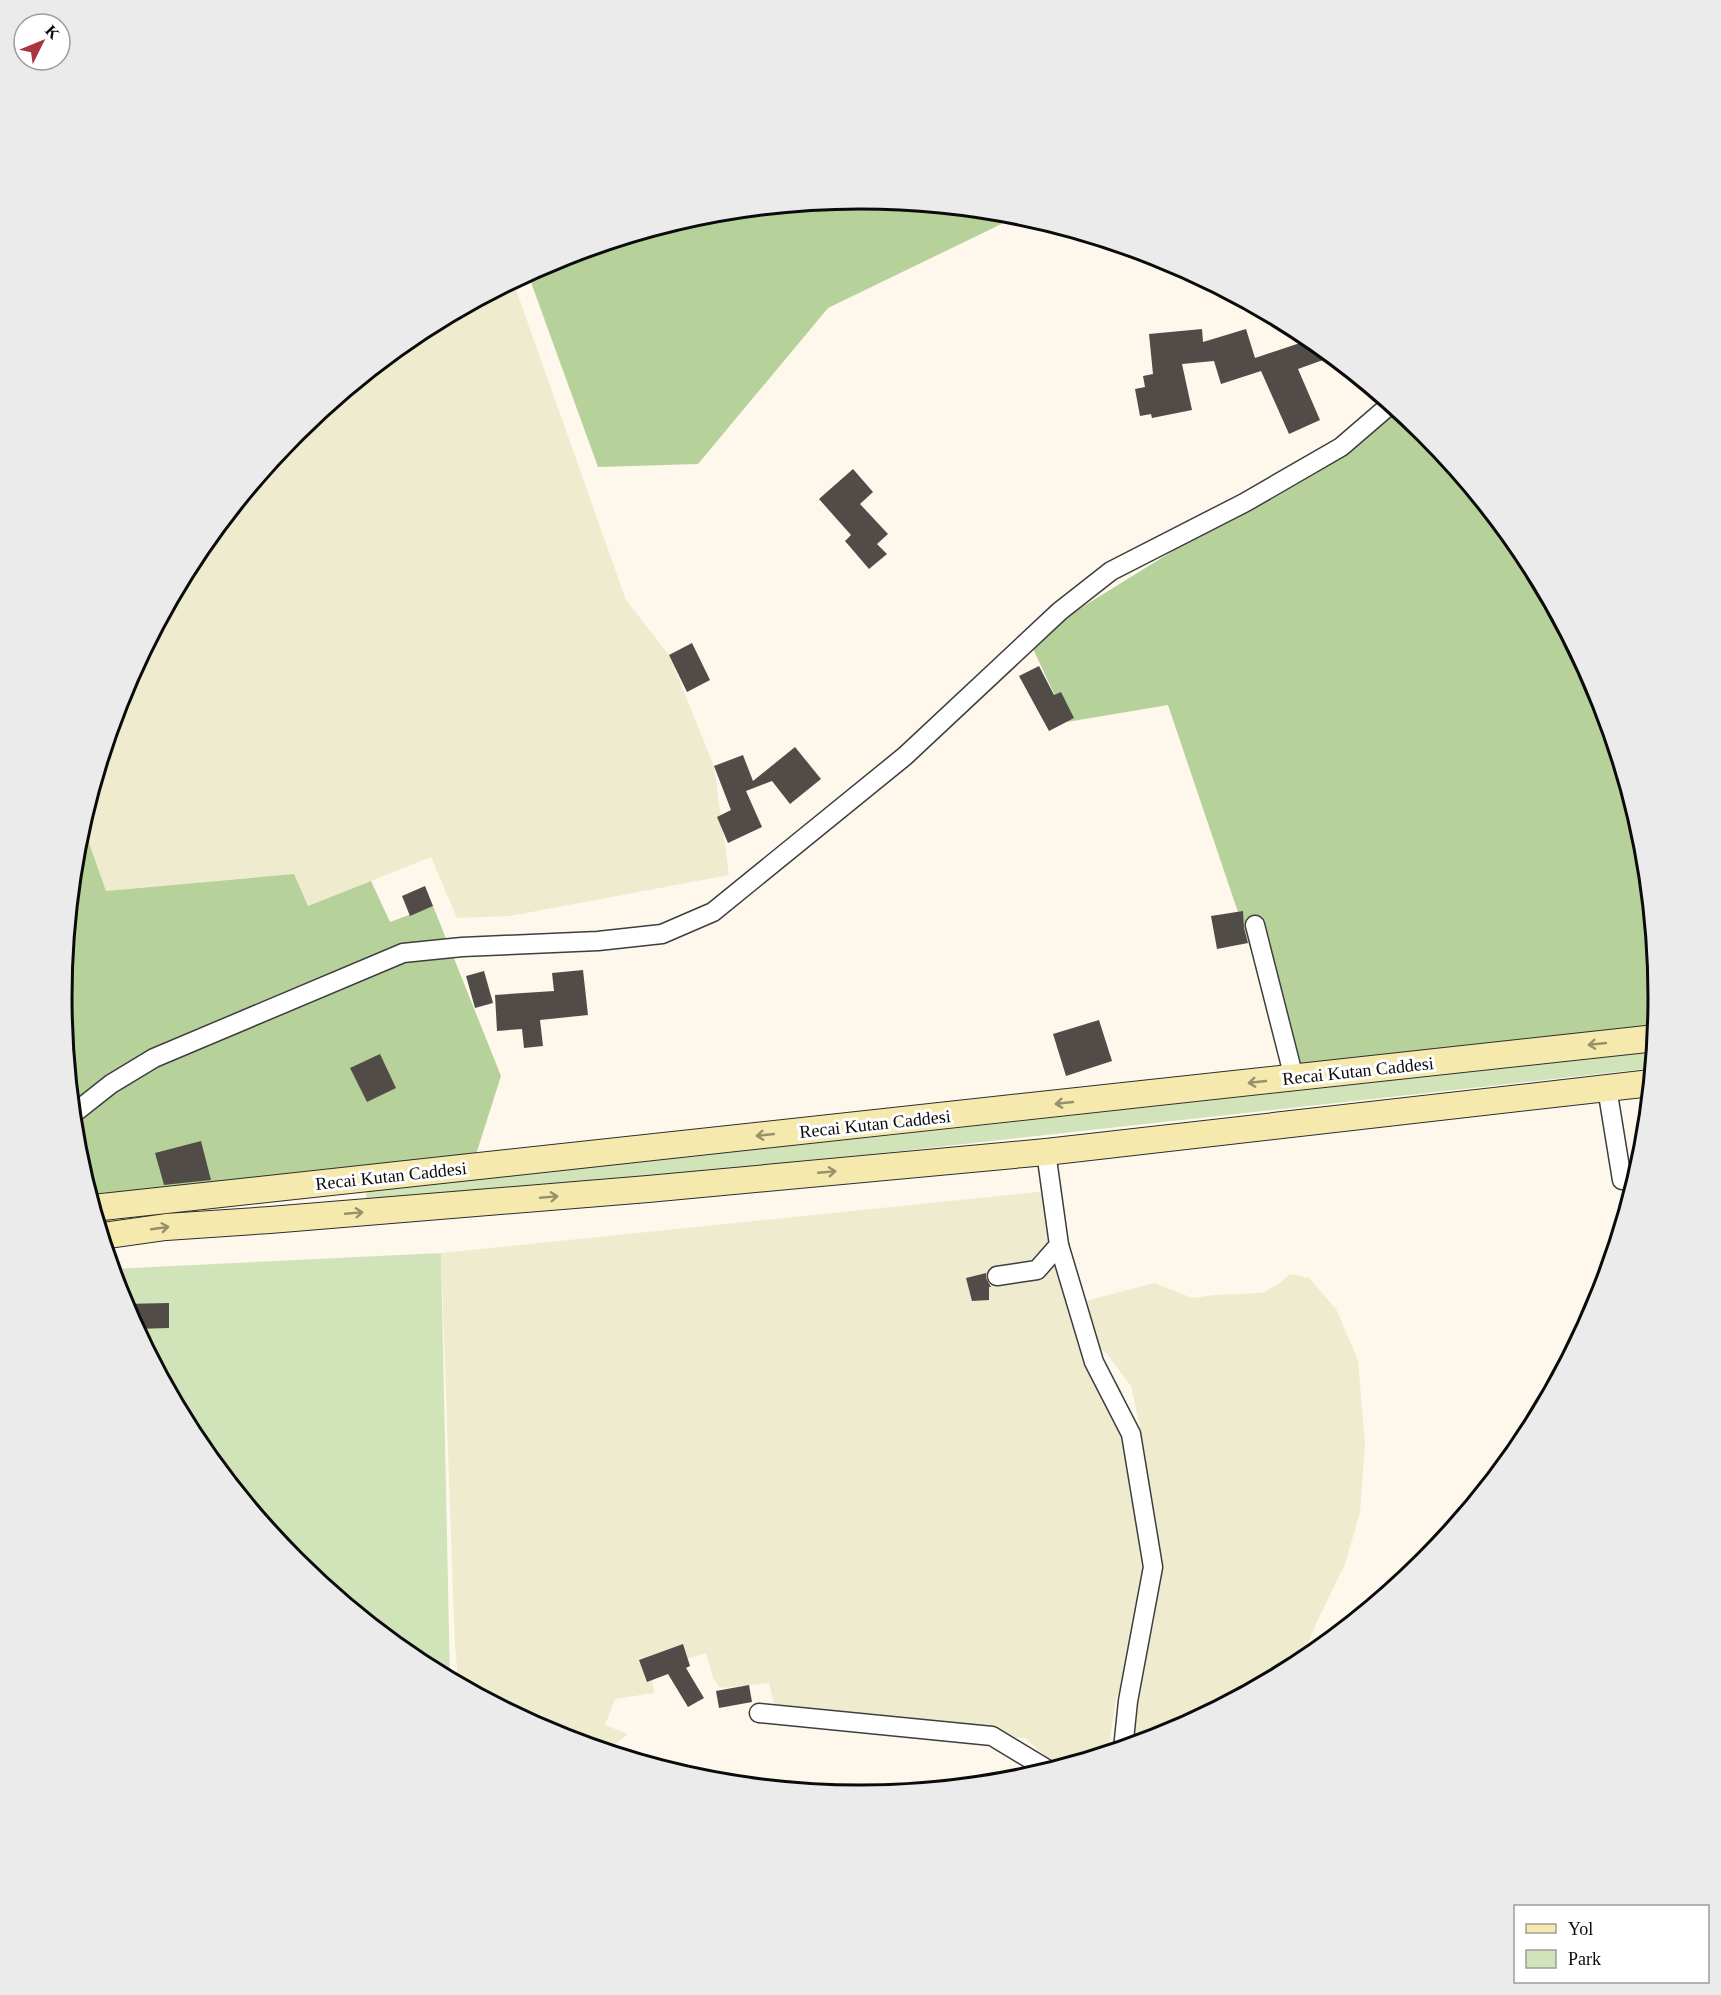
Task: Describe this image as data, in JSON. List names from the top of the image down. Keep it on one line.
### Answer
{"streets":{"main road":["Recai Kutan Caddesi"]},"legend":["Yol","Park"],"north":"top right"}
